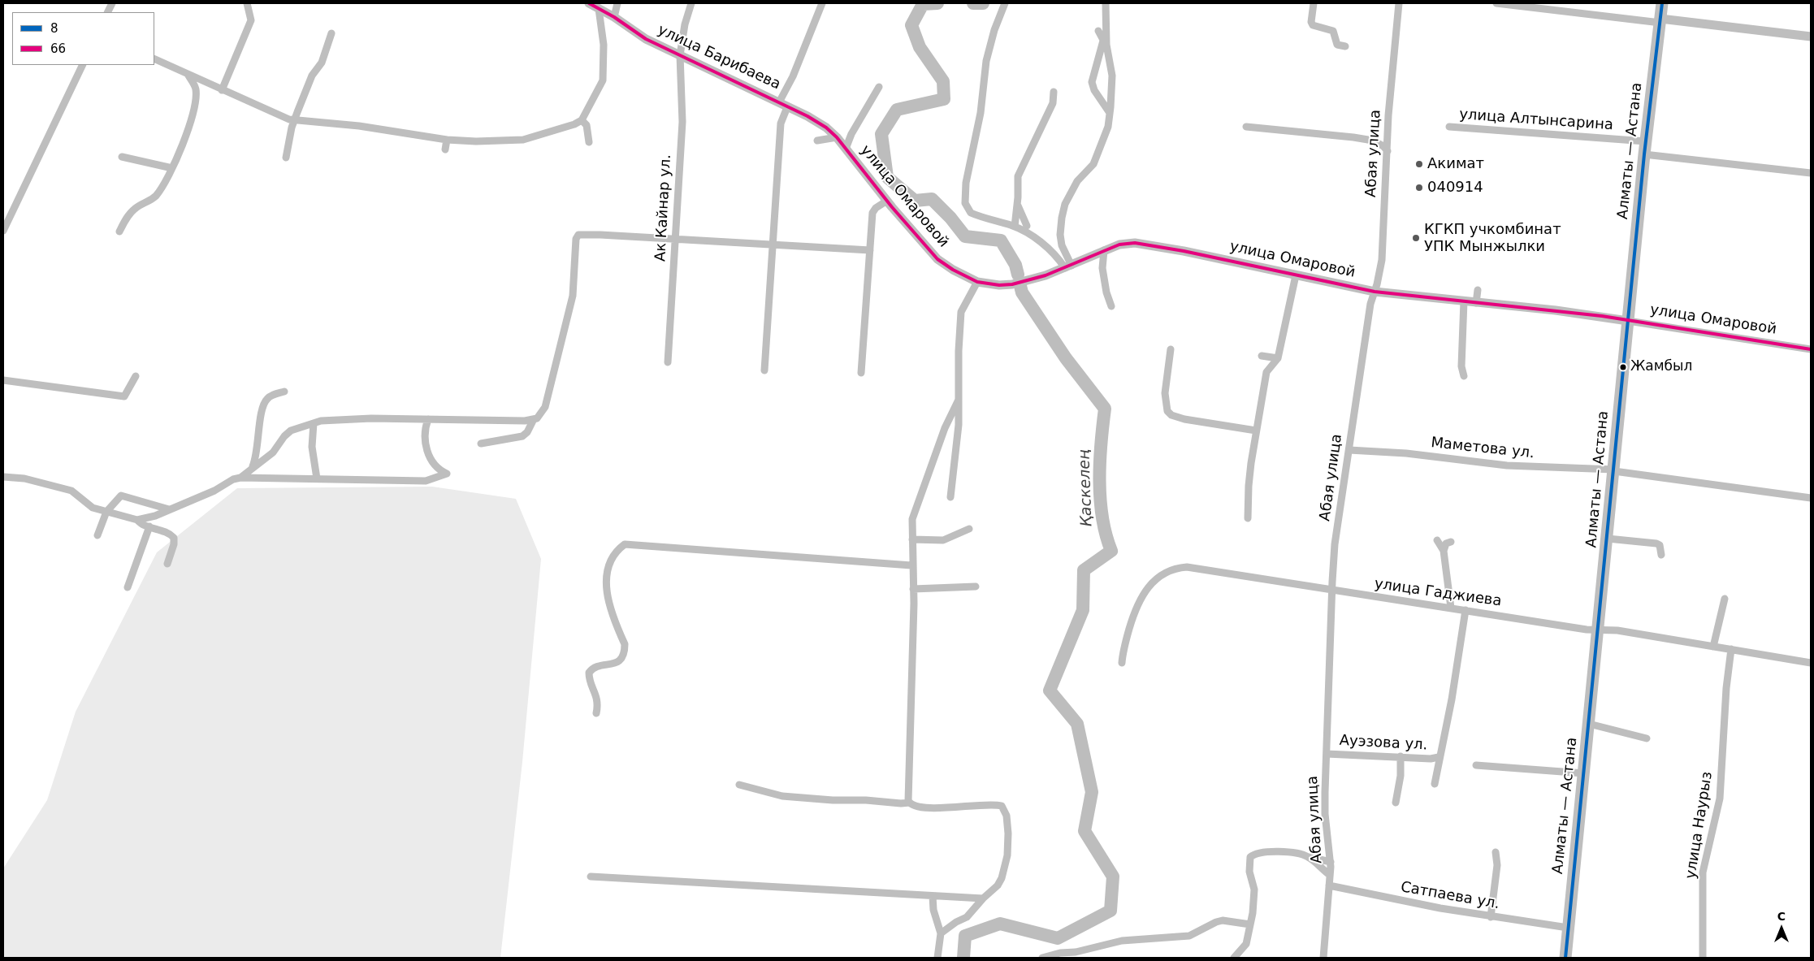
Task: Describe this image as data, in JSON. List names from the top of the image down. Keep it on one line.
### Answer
{"streets":{"highway":["Алматы — Астана"],"street":["улица Барибаева","улица Алтынсарина","Абая улица","улица Омаровой","Ак Кайнар ул.","Маметова ул.","улица Гаджиева","Ауэзова ул.","улица Наурыз","Сатпаева ул."]},"crossings":[["улица Барибаева","улица Омаровой"],["улица Барибаева","Ак Кайнар ул."],["улица Алтынсарина","Алматы — Астана"],["Алматы — Астана","улица Омаровой"],["Алматы — Астана","Маметова ул."],["Алматы — Астана","улица Гаджиева"],["Алматы — Астана","Сатпаева ул."],["Абая улица","улица Омаровой"],["Абая улица","Маметова ул."],["Абая улица","улица Гаджиева"],["Абая улица","Ауэзова ул."],["Абая улица","Сатпаева ул."],["улица Гаджиева","улица Наурыз"]],"water":["Қаскелең"],"places":["Акимат","040914","КГКП учкомбинат УПК Мынжылки","Жамбыл"],"lines":["transit line 8","transit line 66"],"legend":["8","66"],"north":"top"}
